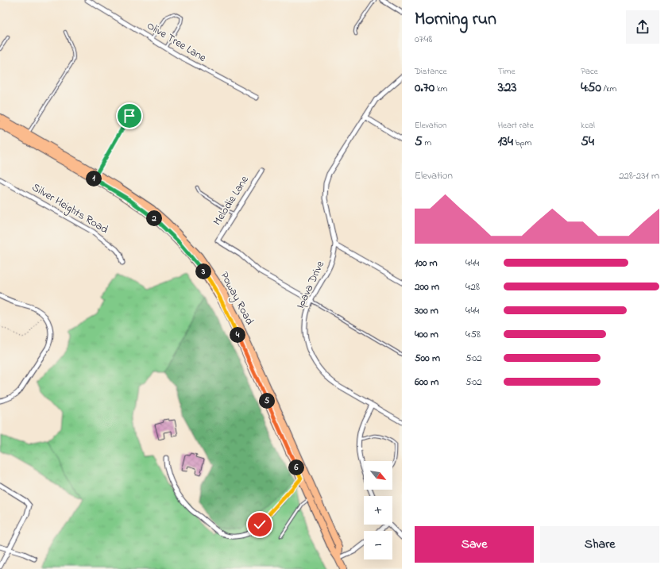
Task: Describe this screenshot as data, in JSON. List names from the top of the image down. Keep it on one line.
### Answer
{"streets":{"main road":["Poway Road"],"street":["Olive Tree Lane","Melodie Lane","Silver Heights Road","Ipava Drive"]},"crossings":[["Melodie Lane","Ipava Drive"]],"north":"bottom right","page":{"heading":["Morning run","07:48"],"stats":[["Distance","0.70 km"],["Time","3:23"],["Pace","4:50 /km"],["Elevation","5 m"],["Heart rate","134 bpm"],["kcal","54"]],"chart":["Elevation","228–231 m"],"pins":["1","2","3","4","5","6"],"list":[{"name":"100 m","note":"4:44"},{"name":"200 m","note":"4:28"},{"name":"300 m","note":"4:44"},{"name":"400 m","note":"4:58"},{"name":"500 m","note":"5:02"},{"name":"600 m","note":"5:02"}],"map_buttons":["+","−"],"buttons":["Save","Share"]}}
